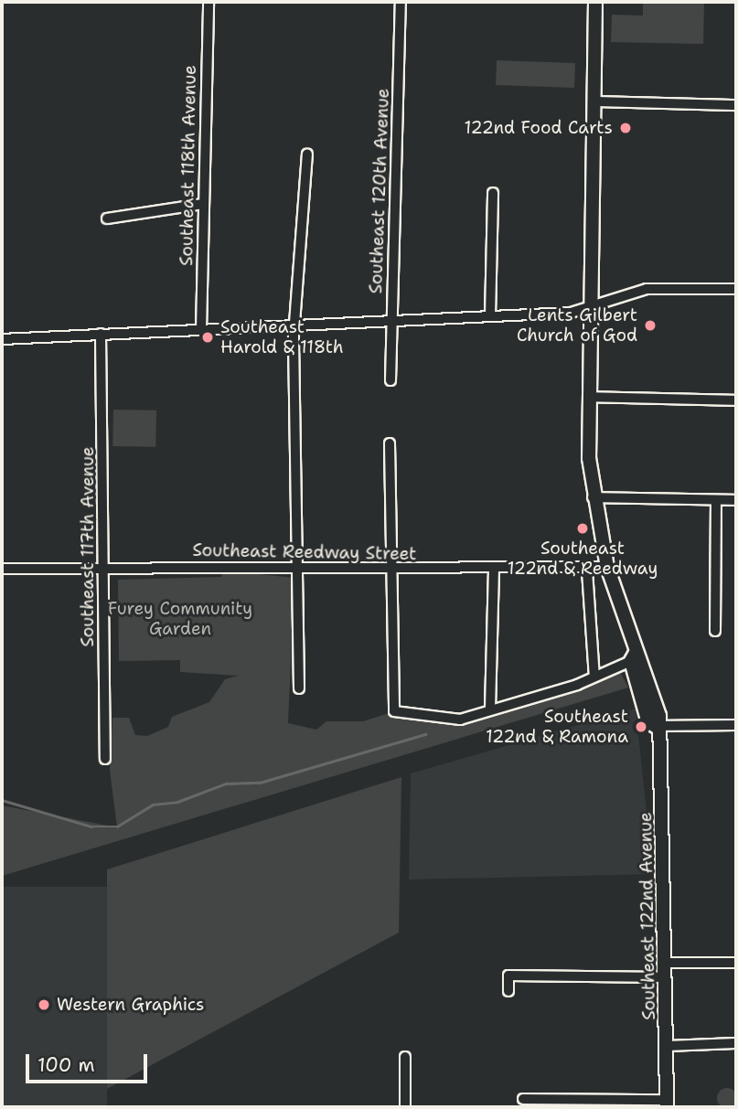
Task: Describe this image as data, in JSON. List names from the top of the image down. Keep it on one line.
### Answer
{"streets":{"main road":["Southeast 122nd Avenue"],"street":["Southeast 118th Avenue","Southeast 120th Avenue","Southeast 117th Avenue","Southeast Reedway Street"]},"crossings":[["Southeast 117th Avenue","Southeast Reedway Street"],["Southeast Reedway Street","Southeast 122nd Avenue"]],"parks":["Furey Community Garden"],"places":["122nd Food Carts","Lents Gilbert Church of God","Southeast Harold & 118th","Southeast 122nd & Reedway","Southeast 122nd & Ramona","Western Graphics"],"scale_bar":"100 m"}
